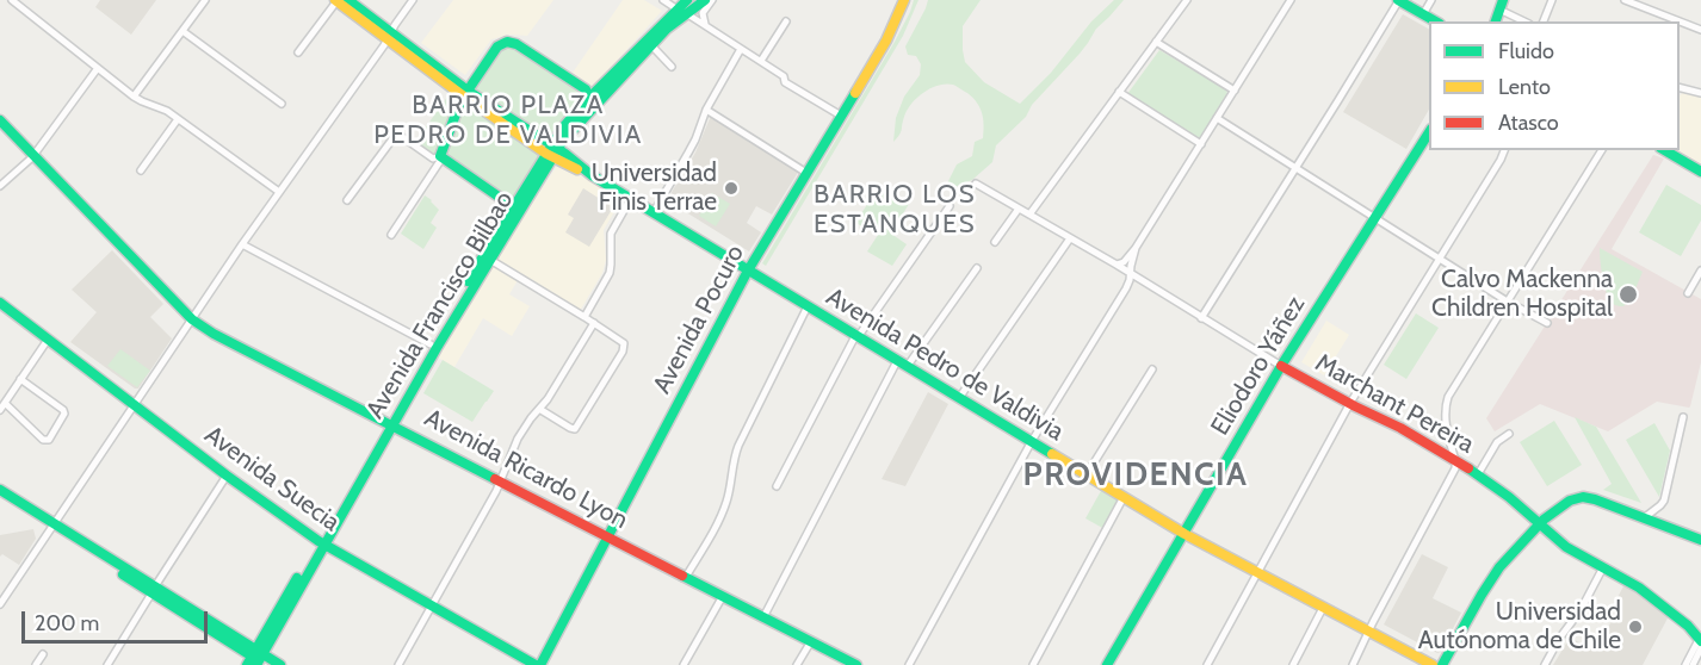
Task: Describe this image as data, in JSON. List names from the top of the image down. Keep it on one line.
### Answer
{"streets":{"main road":["Avenida Francisco Bilbao","Avenida Pocuro","Avenida Pedro de Valdivia","Eliodoro Yáñez","Marchant Pereira","Avenida Ricardo Lyon","Avenida Suecia"]},"crossings":[["Avenida Francisco Bilbao","Avenida Pedro de Valdivia"],["Avenida Francisco Bilbao","Avenida Ricardo Lyon"],["Avenida Francisco Bilbao","Avenida Suecia"],["Avenida Pocuro","Avenida Pedro de Valdivia"],["Avenida Pocuro","Avenida Ricardo Lyon"],["Avenida Pedro de Valdivia","Eliodoro Yáñez"],["Eliodoro Yáñez","Marchant Pereira"]],"districts":["BARRIO PLAZA PEDRO DE VALDIVIA","BARRIO LOS ESTANQUES","PROVIDENCIA"],"places":["Universidad Finis Terrae","Calvo Mackenna Children Hospital","Universidad Autónoma de Chile"],"legend":["Fluido","Lento","Atasco"],"scale_bar":"200 m"}
